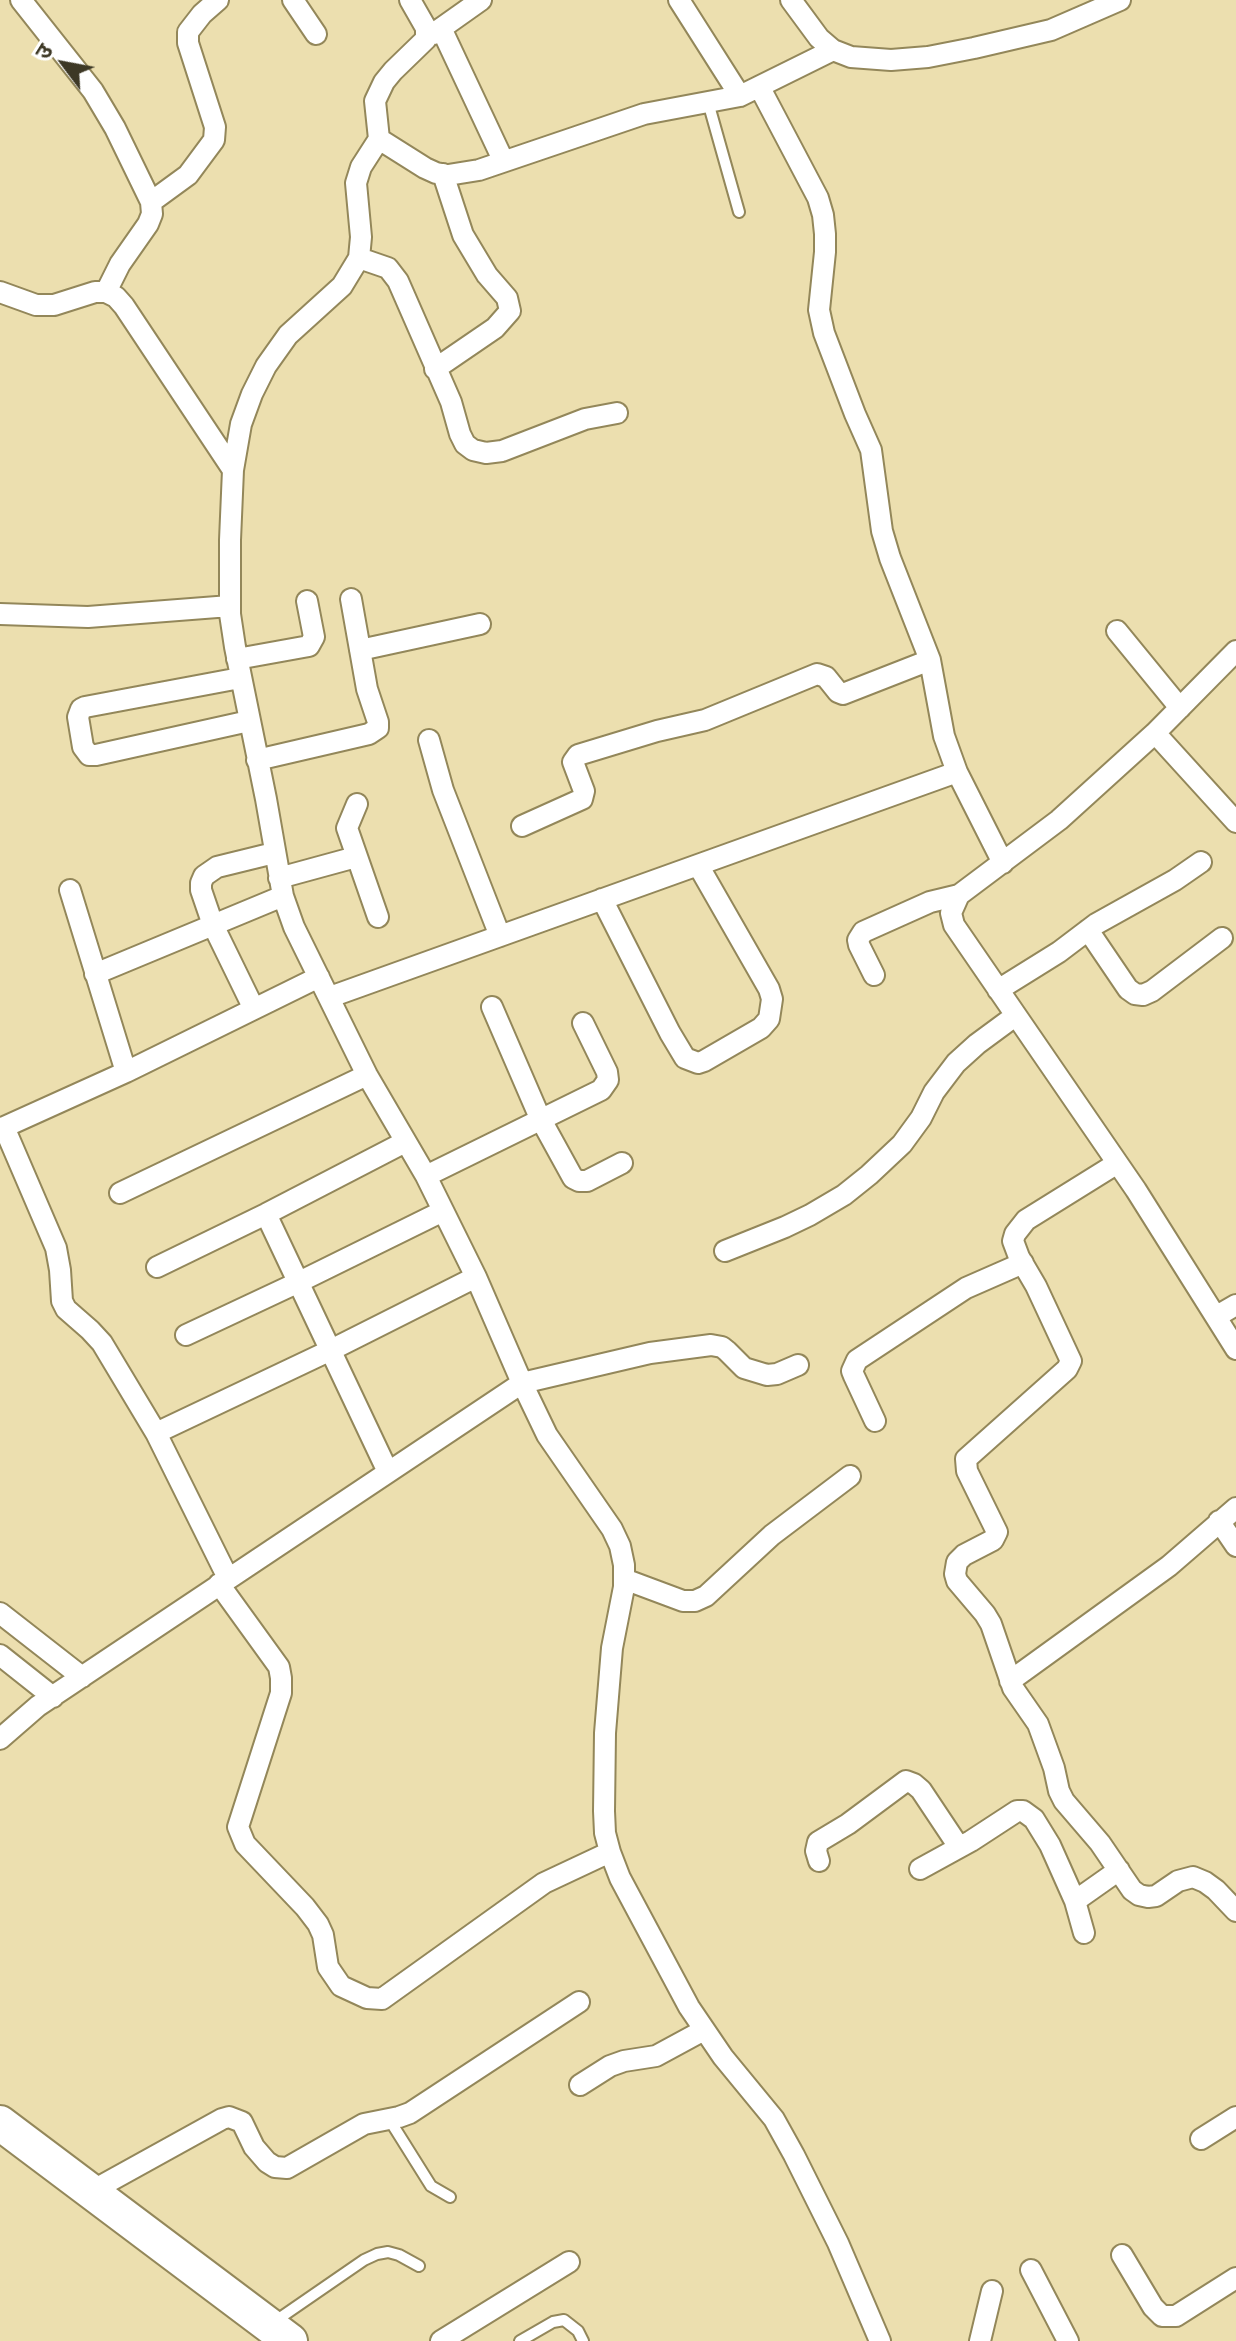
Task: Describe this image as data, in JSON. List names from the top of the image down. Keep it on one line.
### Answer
{"north":"top left"}
